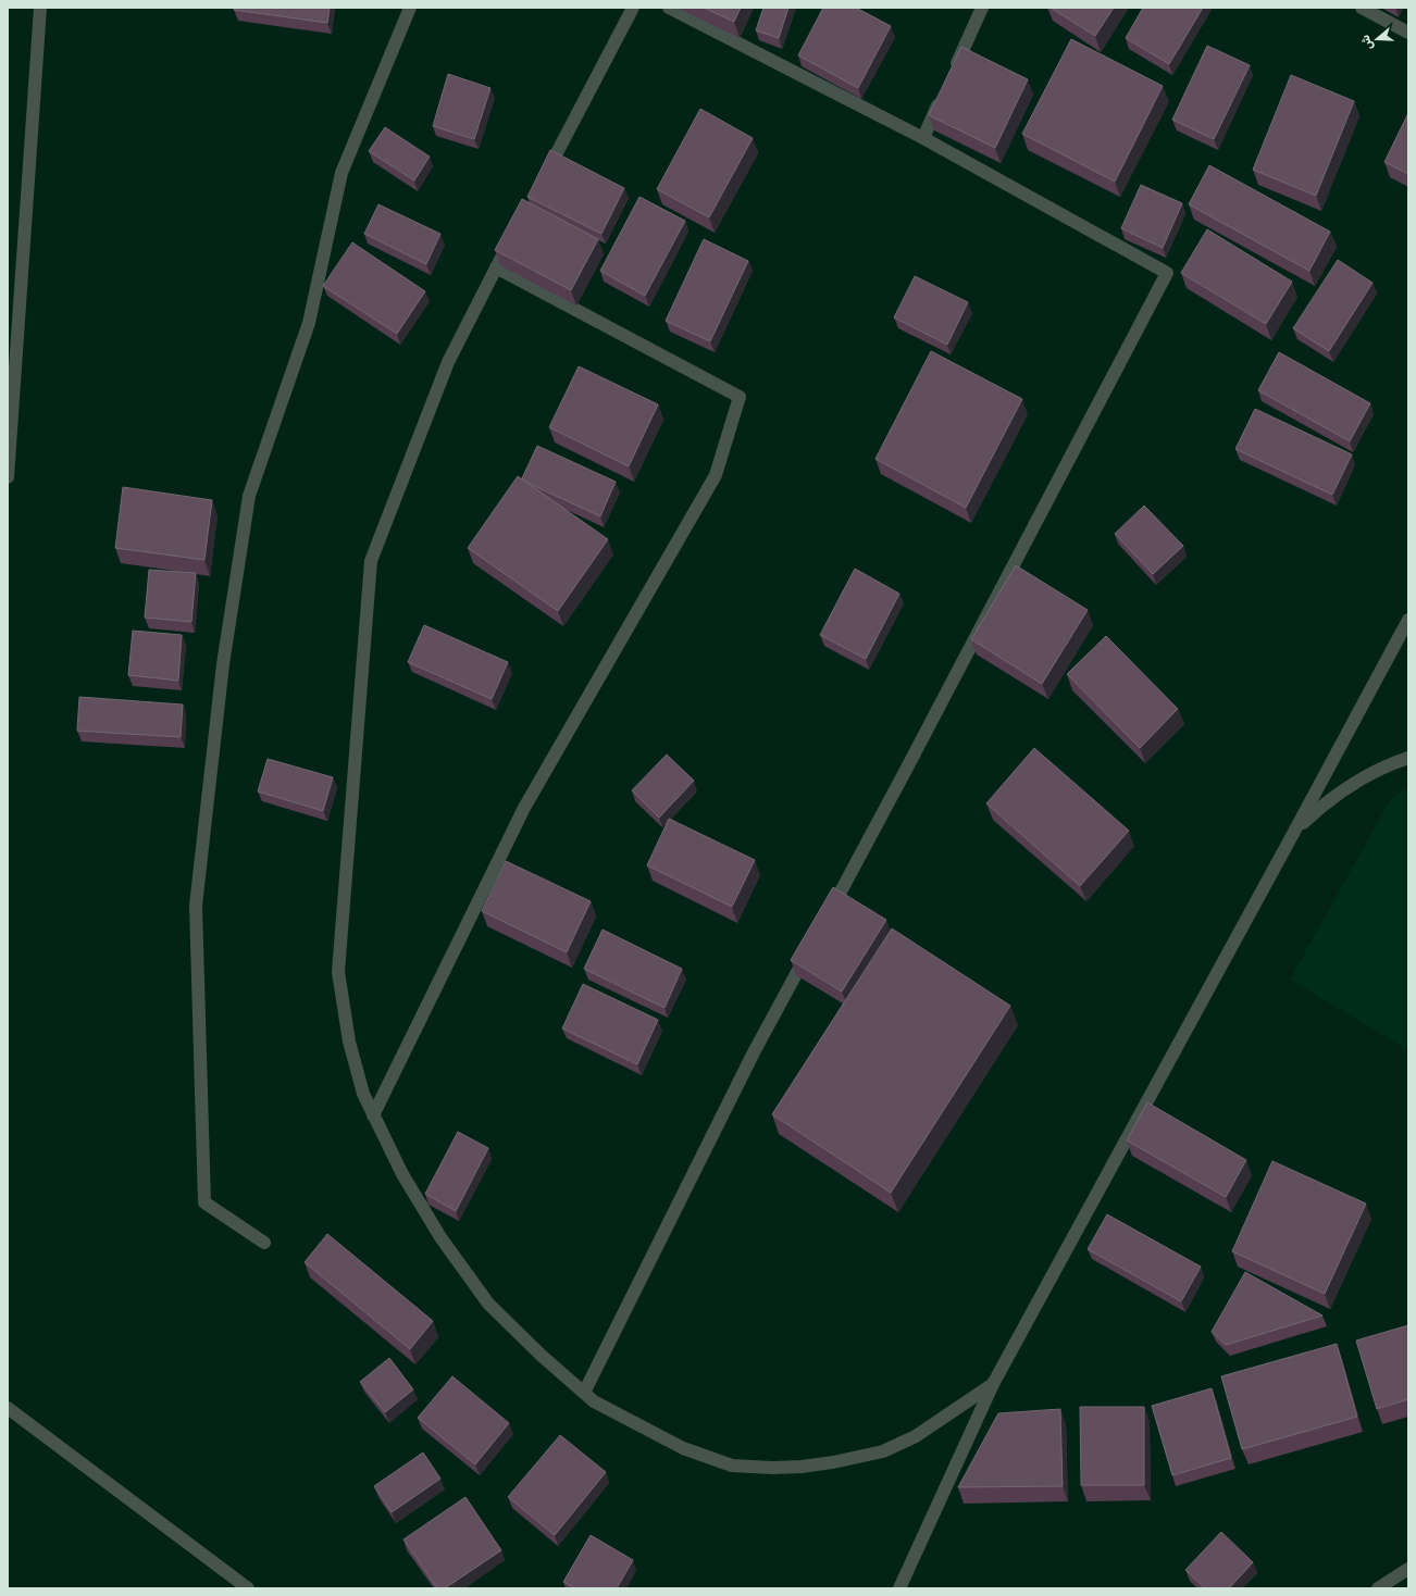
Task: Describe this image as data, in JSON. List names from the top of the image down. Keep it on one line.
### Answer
{"north":"left"}
